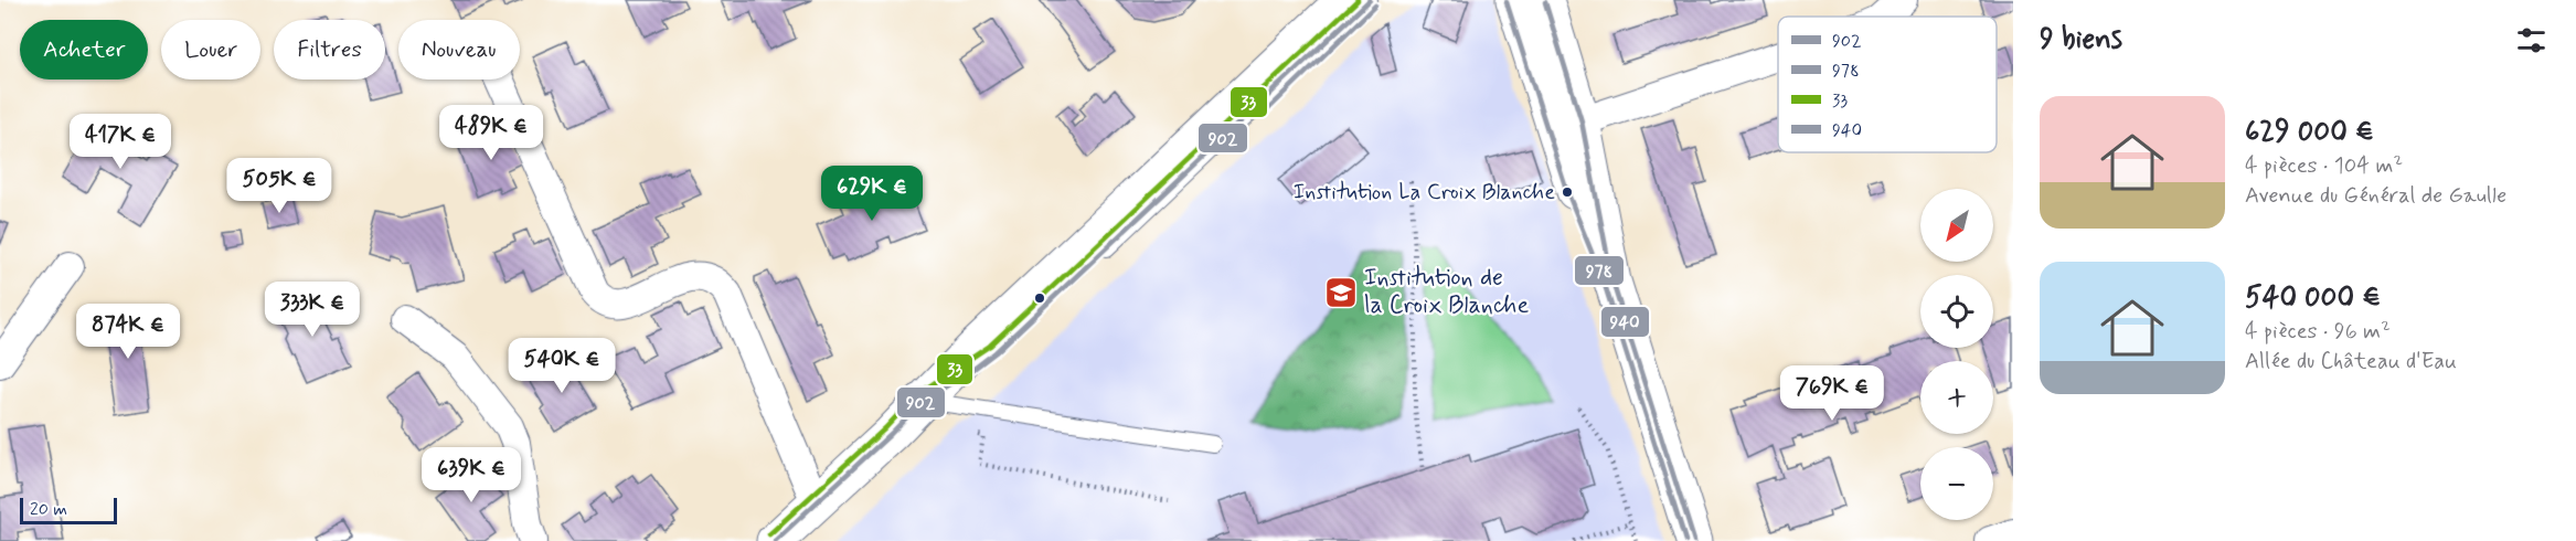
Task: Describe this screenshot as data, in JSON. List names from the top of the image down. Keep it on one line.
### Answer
{"places":{"other":["Institution La Croix Blanche"],"school or university":["Institution de la Croix Blanche"]},"lines":["transit line 902","transit line 33","transit line 978","transit line 940"],"legend":["902","978","33","940"],"scale_bar":"20 m","north":"bottom left","page":{"heading":"9 biens","chip":["Acheter","Louer","Filtres","Nouveau"],"list":[{"name":"629 000 €","note":"4 pièces · 104 m² · Avenue du Général de Gaulle"},{"name":"540 000 €","note":"4 pièces · 96 m² · Allée du Château d'Eau"}],"price":["489K €","417K €","505K €","629K €","333K €","874K €","540K €","769K €","639K €"],"map_buttons":["+","−"],"scale":"20 m"}}
